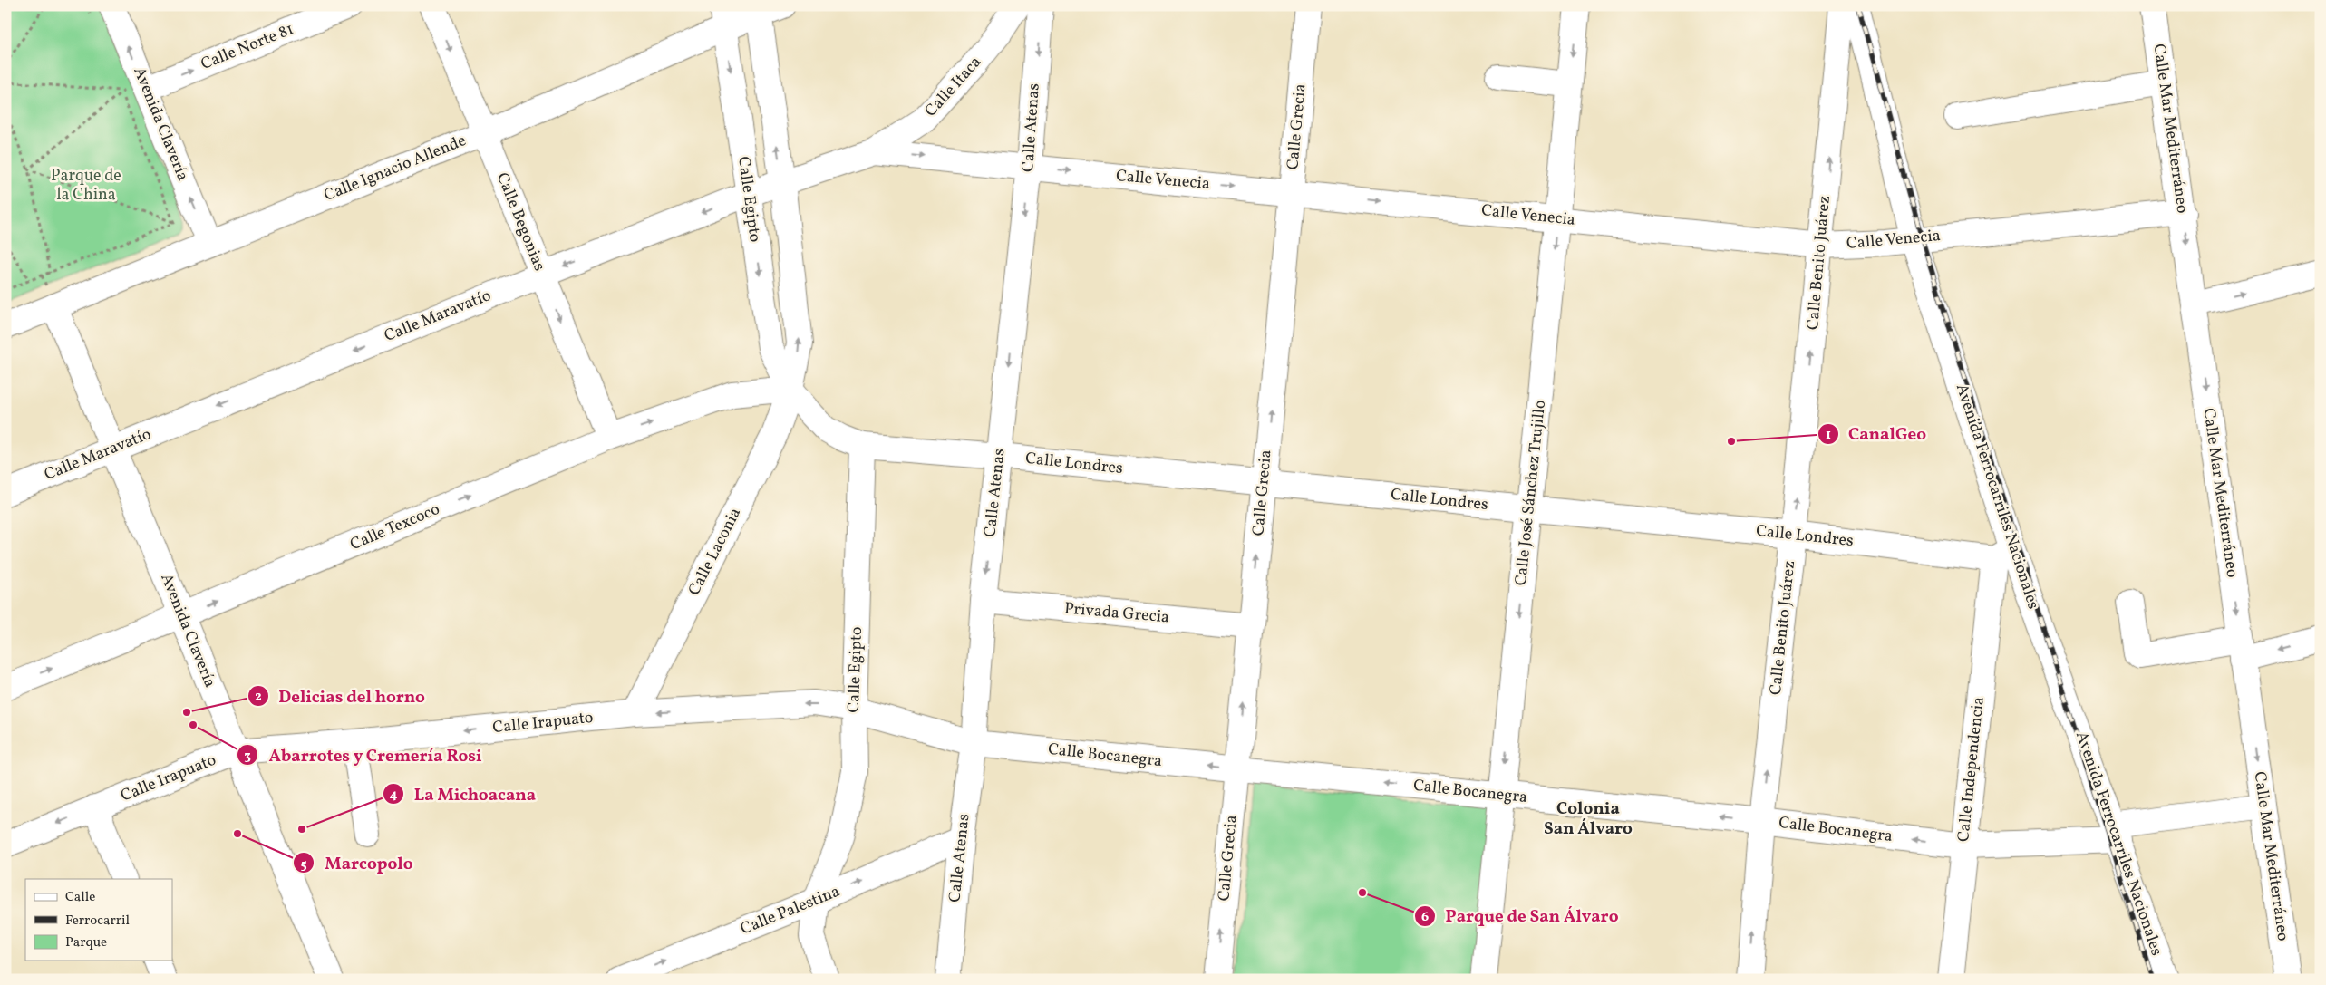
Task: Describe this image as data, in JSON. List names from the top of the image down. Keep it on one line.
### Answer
{"streets":{"street":["Calle Norte 81","Calle Itaca","Avenida Clavería","Calle Grecia","Calle Atenas","Calle Mar Mediterráneo","Calle Ignacio Allende","Calle Venecia","Calle Egipto","Calle Begonias","Calle Benito Juárez","Calle Maravatío","Calle Londres","Calle José Sánchez Trujillo","Avenida Ferrocarriles Nacionales","Calle Texcoco","Calle Laconia","Privada Grecia","Calle Irapuato","Calle Bocanegra","Calle Independencia","Calle Palestina"]},"crossings":[["Calle Norte 81","Avenida Clavería"],["Calle Itaca","Calle Venecia"],["Calle Itaca","Calle Maravatío"],["Avenida Clavería","Calle Ignacio Allende"],["Avenida Clavería","Calle Maravatío"],["Avenida Clavería","Calle Texcoco"],["Avenida Clavería","Calle Irapuato"],["Calle Grecia","Calle Venecia"],["Calle Grecia","Calle Londres"],["Calle Grecia","Privada Grecia"],["Calle Grecia","Calle Bocanegra"],["Calle Atenas","Calle Venecia"],["Calle Atenas","Calle Londres"],["Calle Atenas","Privada Grecia"],["Calle Atenas","Calle Bocanegra"],["Calle Atenas","Calle Palestina"],["Calle Mar Mediterráneo","Calle Venecia"],["Calle Mar Mediterráneo","Calle Bocanegra"],["Calle Ignacio Allende","Calle Egipto"],["Calle Ignacio Allende","Calle Begonias"],["Calle Venecia","Calle Benito Juárez"],["Calle Venecia","Calle Maravatío"],["Calle Venecia","Calle José Sánchez Trujillo"],["Calle Venecia","Avenida Ferrocarriles Nacionales"],["Calle Egipto","Calle Maravatío"],["Calle Egipto","Calle Londres"],["Calle Egipto","Calle Texcoco"],["Calle Egipto","Calle Laconia"],["Calle Egipto","Calle Irapuato"],["Calle Egipto","Calle Bocanegra"],["Calle Egipto","Calle Palestina"],["Calle Begonias","Calle Maravatío"],["Calle Begonias","Calle Texcoco"],["Calle Benito Juárez","Calle Londres"],["Calle Benito Juárez","Calle Bocanegra"],["Calle Londres","Calle José Sánchez Trujillo"],["Calle Londres","Avenida Ferrocarriles Nacionales"],["Calle Londres","Calle Independencia"],["Calle José Sánchez Trujillo","Calle Bocanegra"],["Avenida Ferrocarriles Nacionales","Calle Bocanegra"],["Avenida Ferrocarriles Nacionales","Calle Independencia"],["Calle Texcoco","Calle Laconia"],["Calle Laconia","Calle Irapuato"],["Calle Irapuato","Calle Bocanegra"],["Calle Bocanegra","Calle Independencia"]],"one_way":["Calle Norte 81","Calle Grecia","Calle Atenas","Calle Mar Mediterráneo","Calle Venecia","Calle Begonias","Calle Benito Juárez","Calle Maravatío","Calle José Sánchez Trujillo","Calle Texcoco","Calle Irapuato","Calle Bocanegra","Calle Palestina"],"districts":["Colonia San Álvaro"],"parks":["Parque de la China"],"places":["CanalGeo","Delicias del horno","Abarrotes y Cremería Rosi","La Michoacana","Marcopolo","Parque de San Álvaro"],"legend":["Calle","Ferrocarril","Parque"]}
